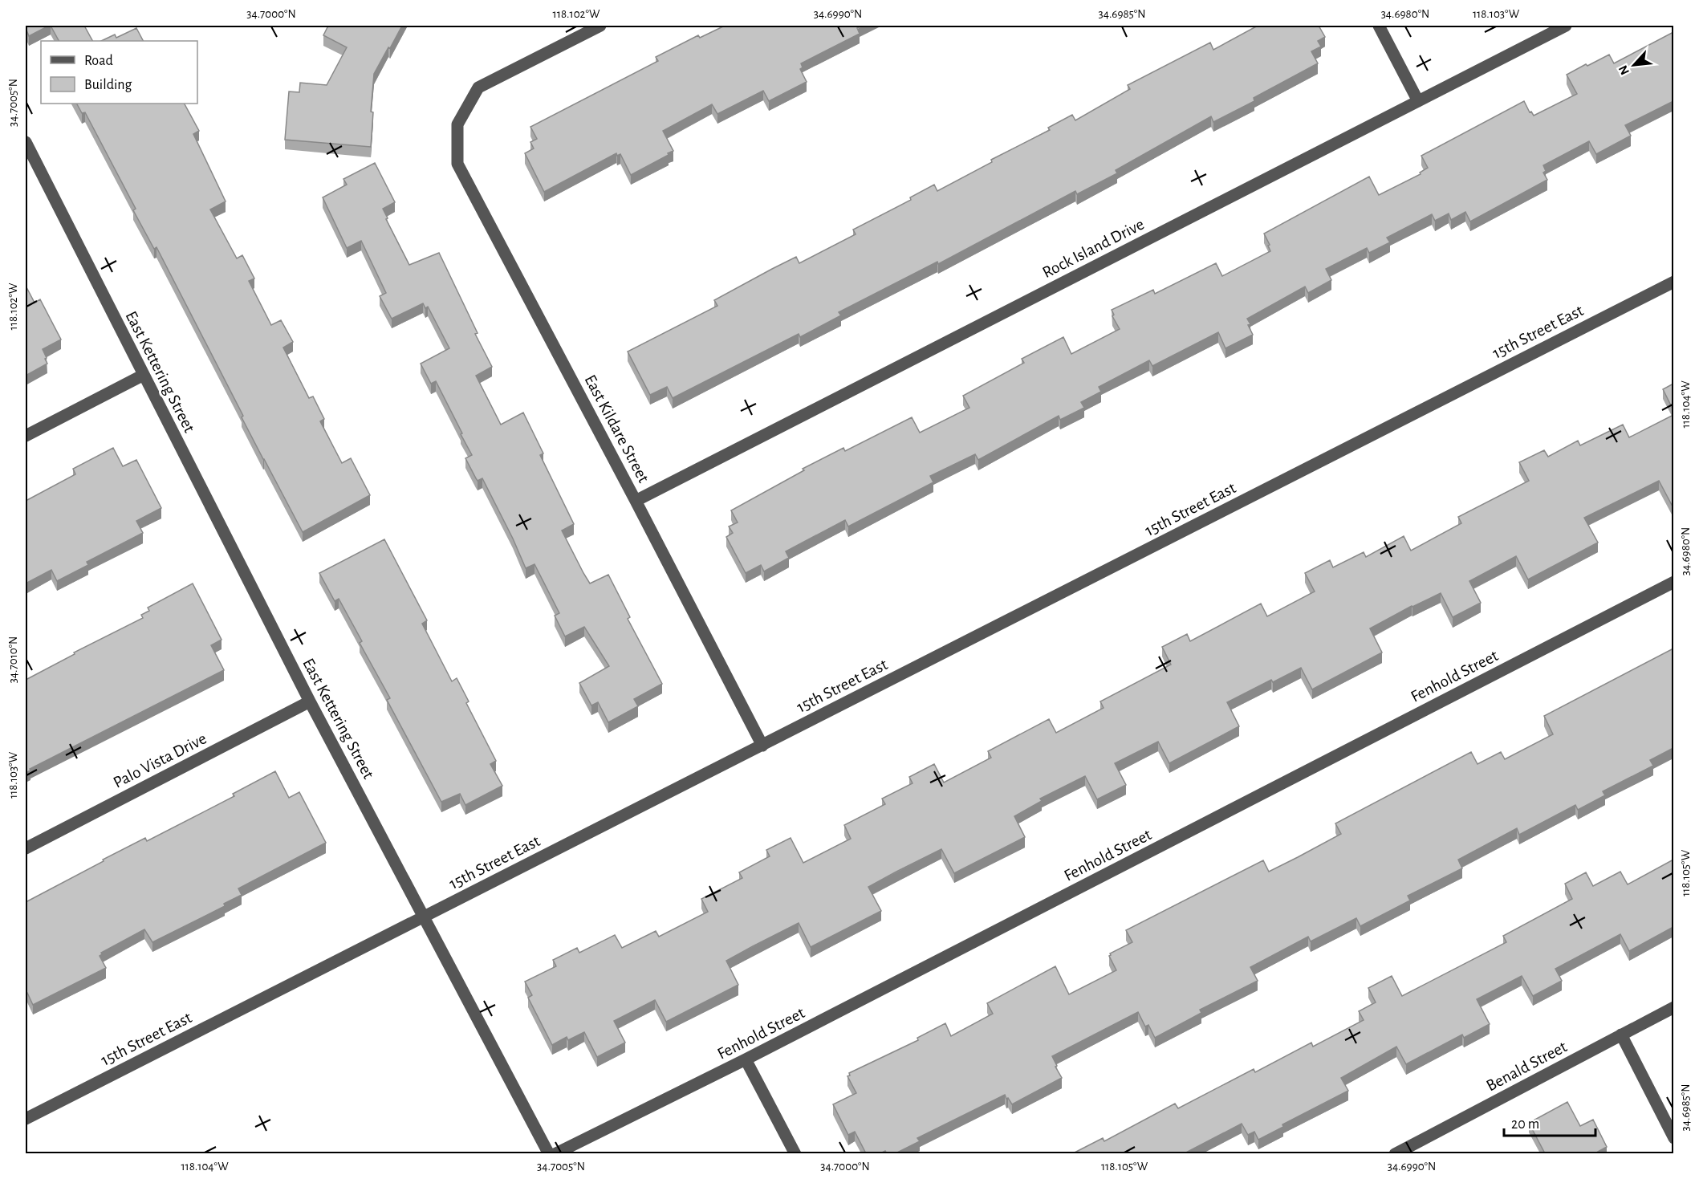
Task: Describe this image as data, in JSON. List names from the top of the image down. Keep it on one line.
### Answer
{"streets":{"street":["Rock Island Drive","15th Street East","East Kettering Street","East Kildare Street","Fenhold Street","Palo Vista Drive","Benald Street"]},"crossings":[["Rock Island Drive","East Kildare Street"],["15th Street East","East Kettering Street"],["15th Street East","East Kildare Street"],["East Kettering Street","Palo Vista Drive"]],"legend":["Road","Building"],"scale_bar":"20 m","north":"bottom left","coordinates":["34.7000°N","118.102°W","34.6990°N","34.6985°N","34.6980°N","118.103°W","34.7005°N","118.104°W","34.7010°N","118.105°W"]}
